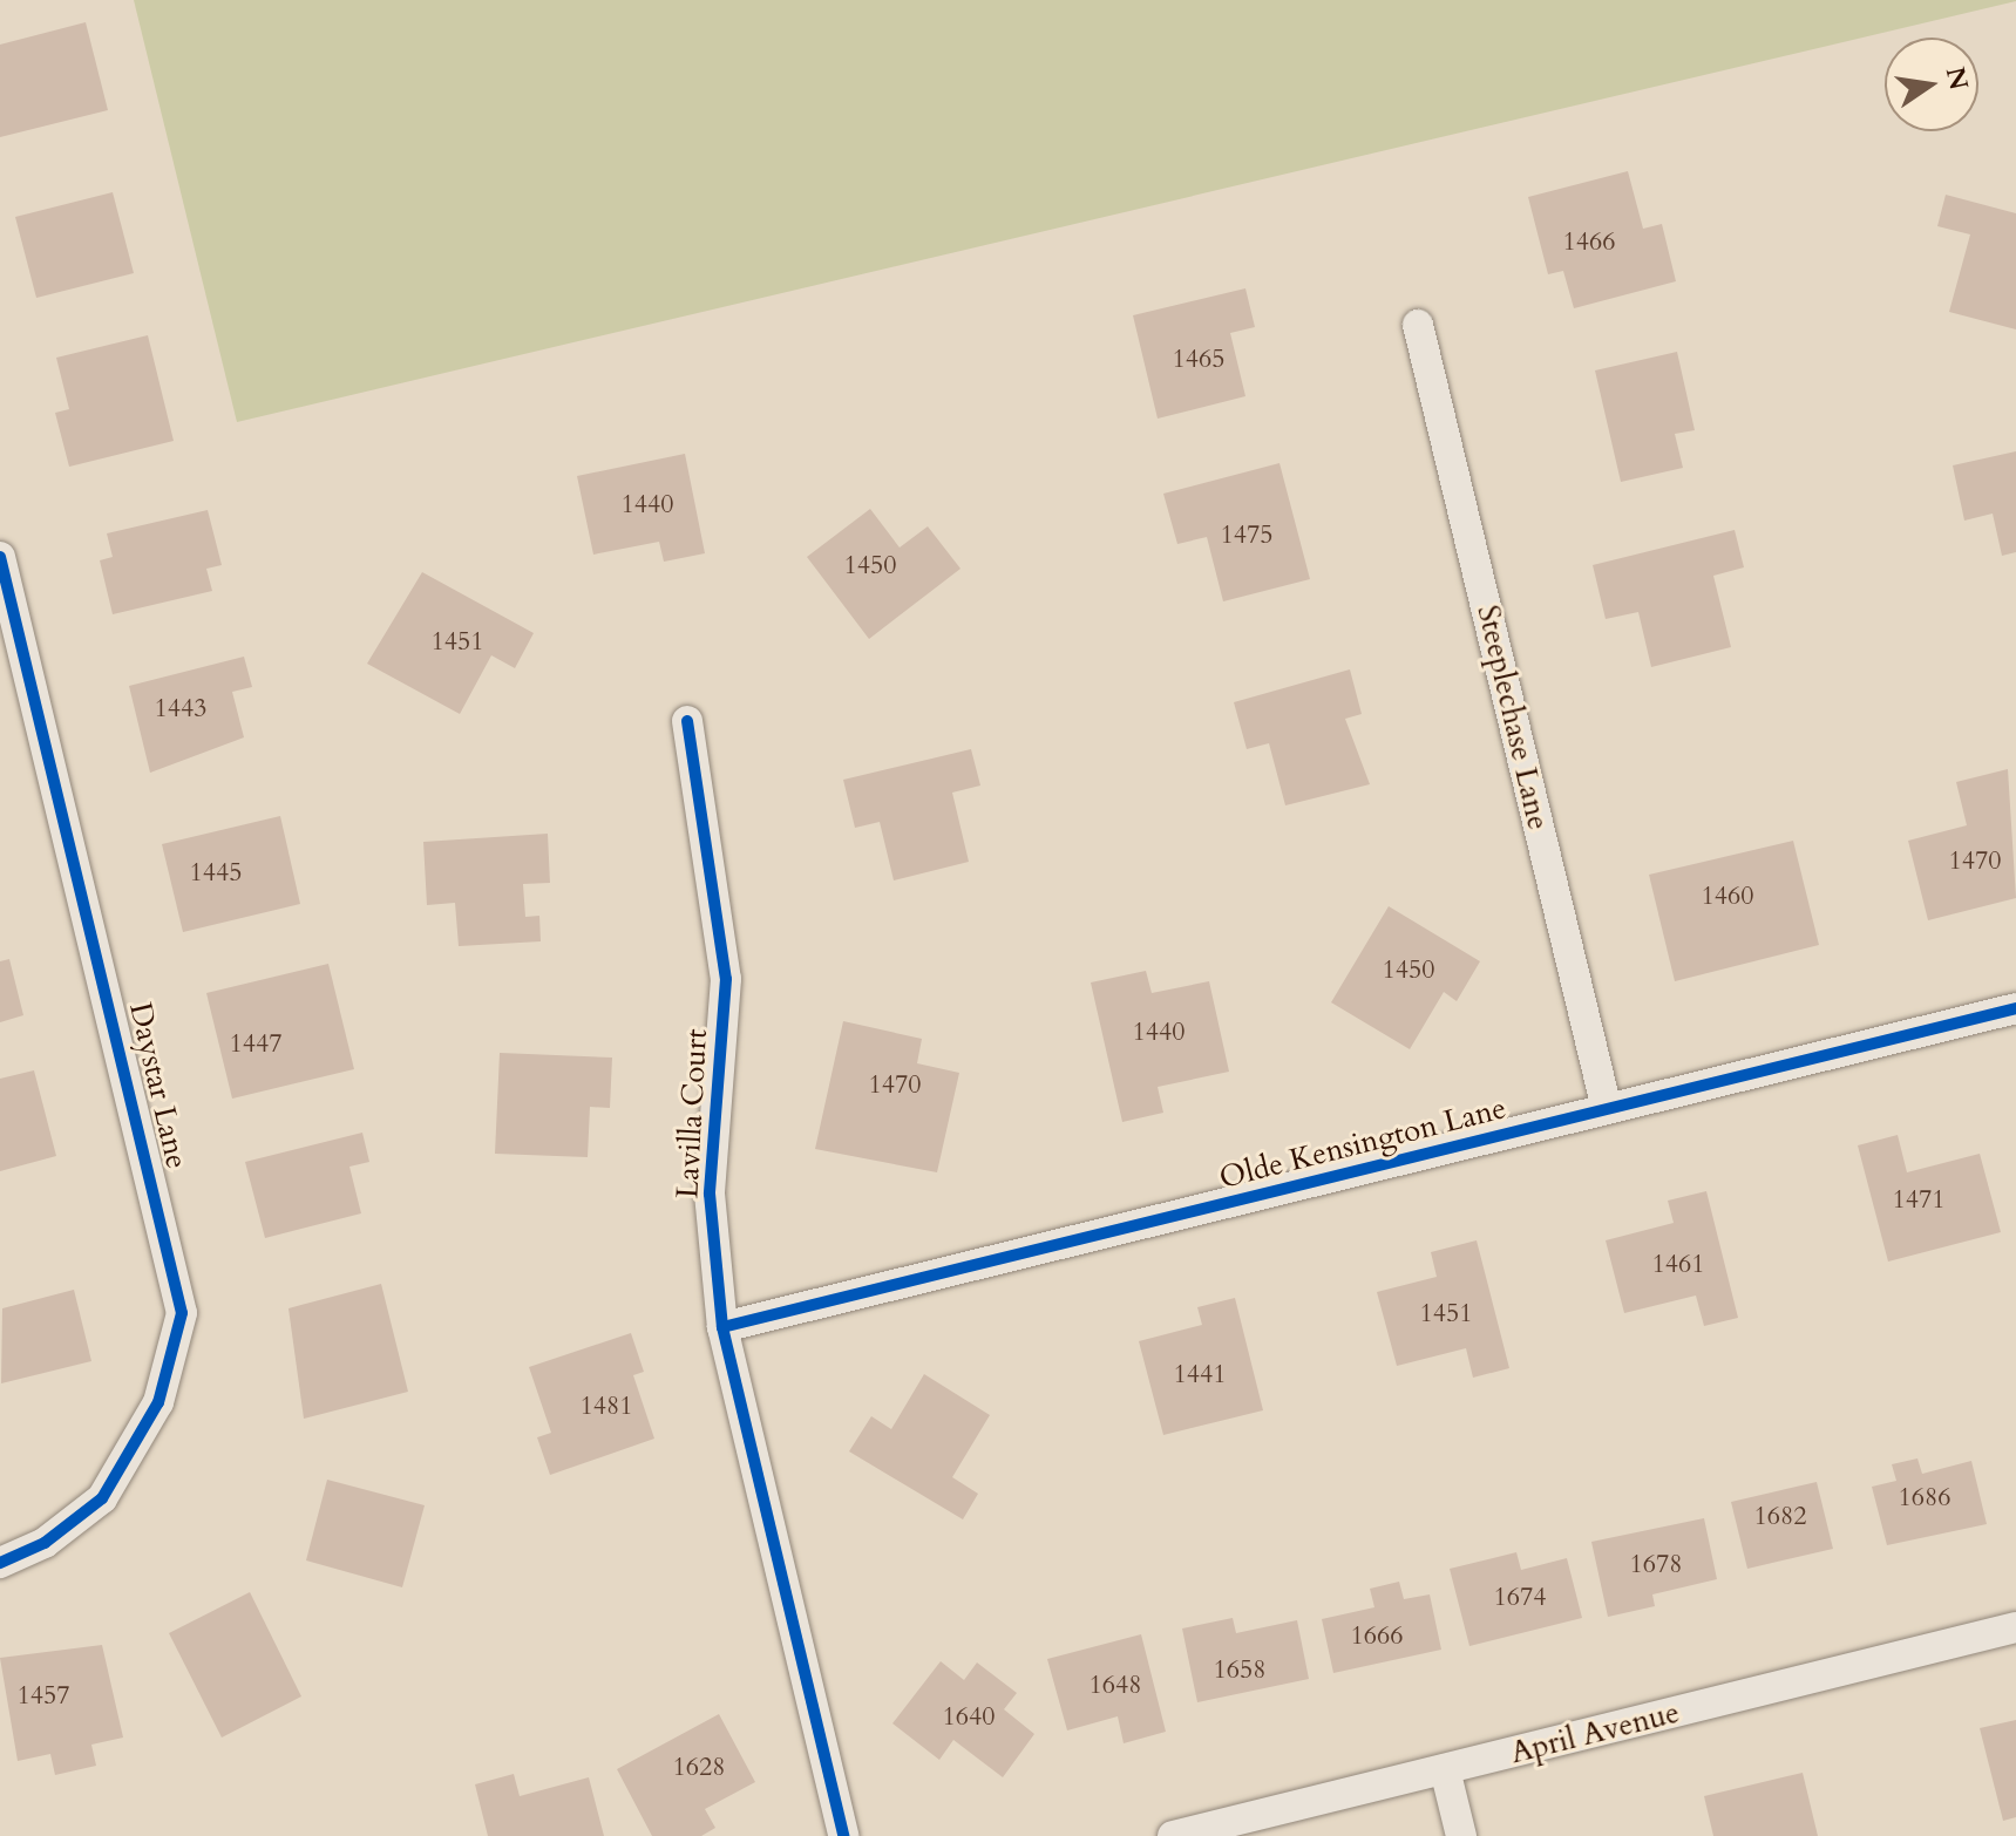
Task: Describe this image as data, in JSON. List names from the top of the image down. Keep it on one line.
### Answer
{"streets":{"street":["Steeplechase Lane","Daystar Lane","Lavilla Court","Olde Kensington Lane","April Avenue"]},"crossings":[["Steeplechase Lane","Olde Kensington Lane"],["Lavilla Court","Olde Kensington Lane"]],"house_numbers":["1466","1465","1440","1475","1450","1451","1443","1470","1445","1460","1450","1440","1447","1470","1471","1461","1451","1441","1481","1686","1682","1678","1674","1666","1658","1648","1457","1640","1628"],"north":"right"}
